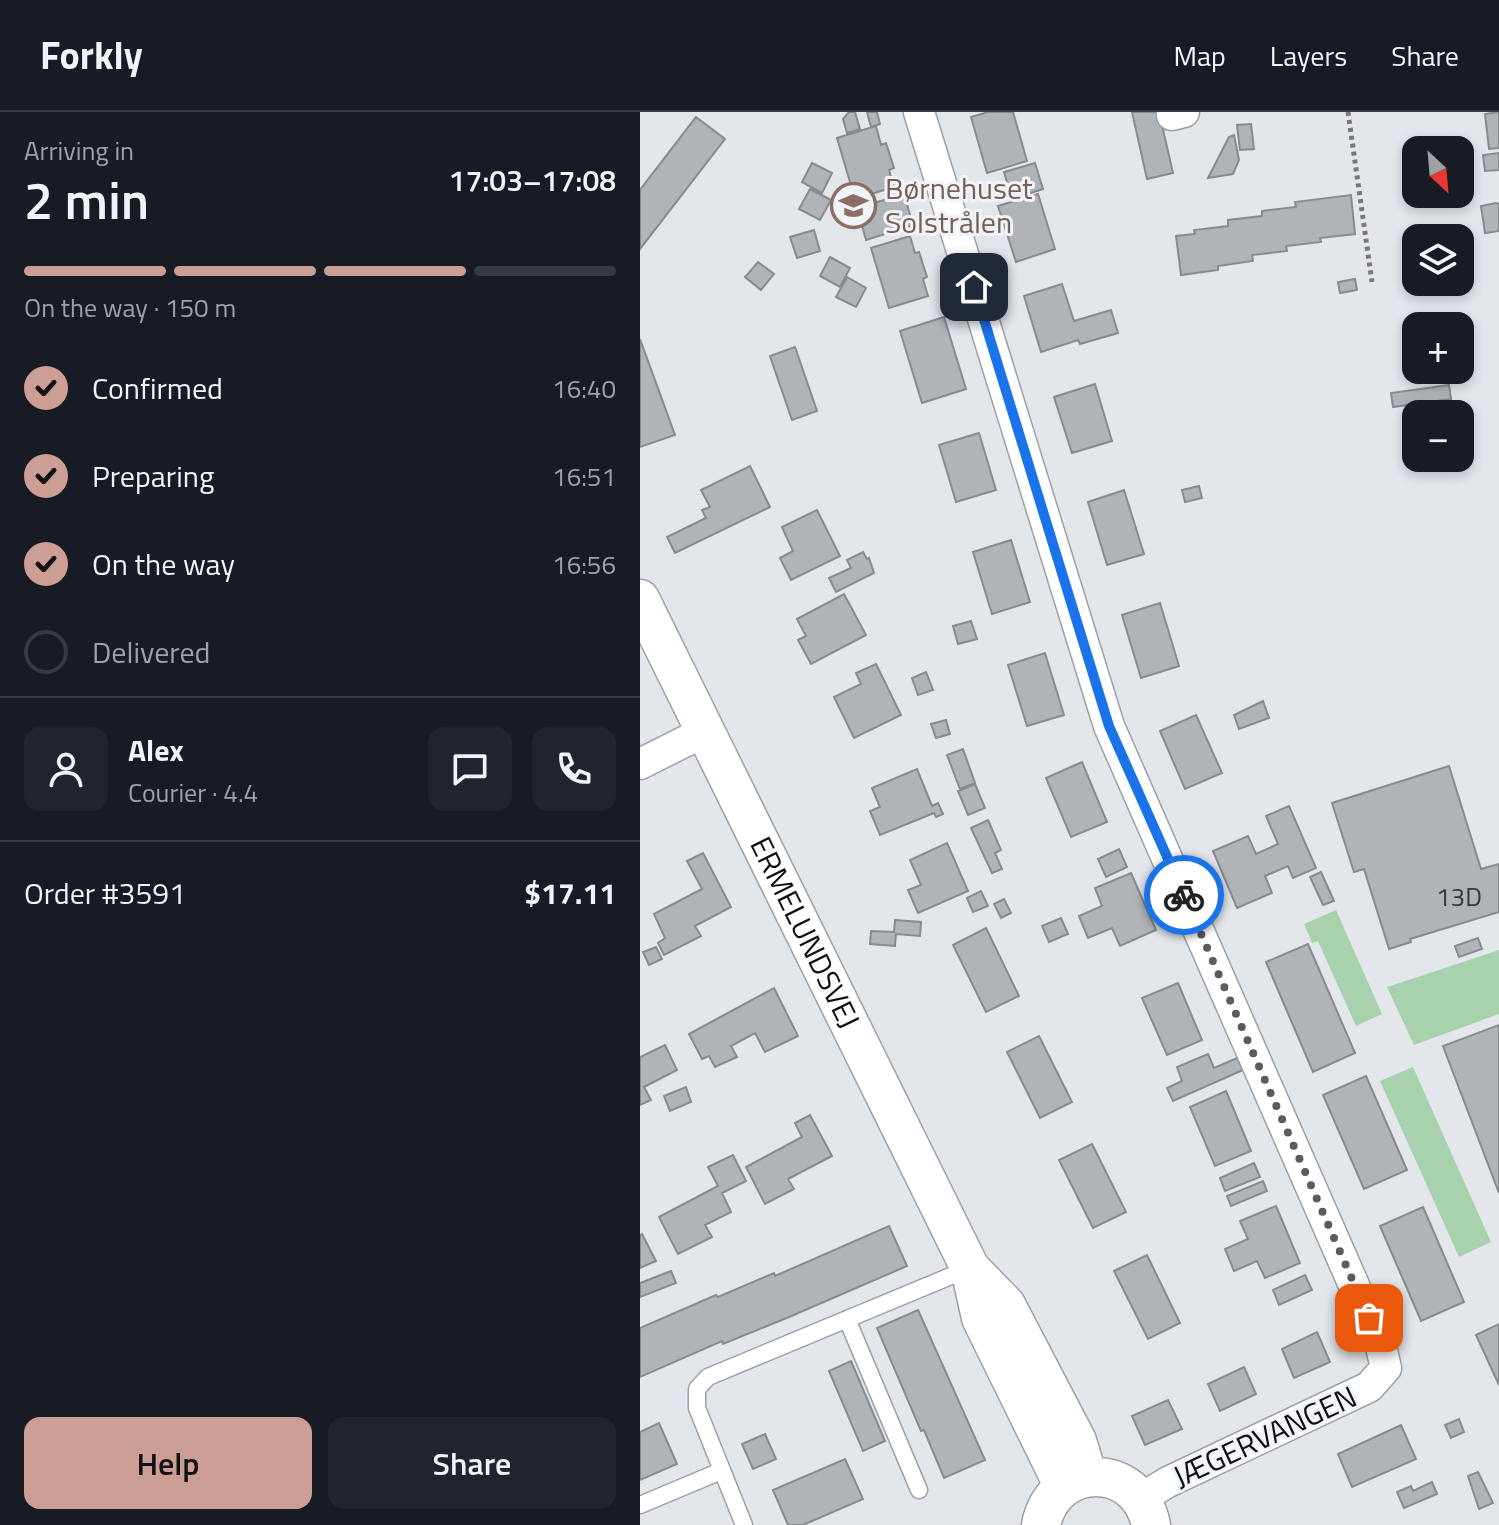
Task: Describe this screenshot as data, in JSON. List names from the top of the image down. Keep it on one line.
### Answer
{"streets":{"street":["ERMELUNDSVEJ","JÆGERVANGEN"]},"places":{"school or university":["Børnehuset Solstrålen"]},"house_numbers":["13D"],"north":"bottom right","page":{"header":"Forkly","nav":["Map","Layers","Share"],"heading":["2 min","Arriving in","17:03–17:08"],"panel":["Alex","Courier · 4.4","Order #3591","$17.11"],"map_buttons":["+","−"],"bar":"On the way · 150 m","list":[["Confirmed","16:40"],["Preparing","16:51"],["On the way","16:56"],"Delivered"],"buttons":["Help","Share"]}}
